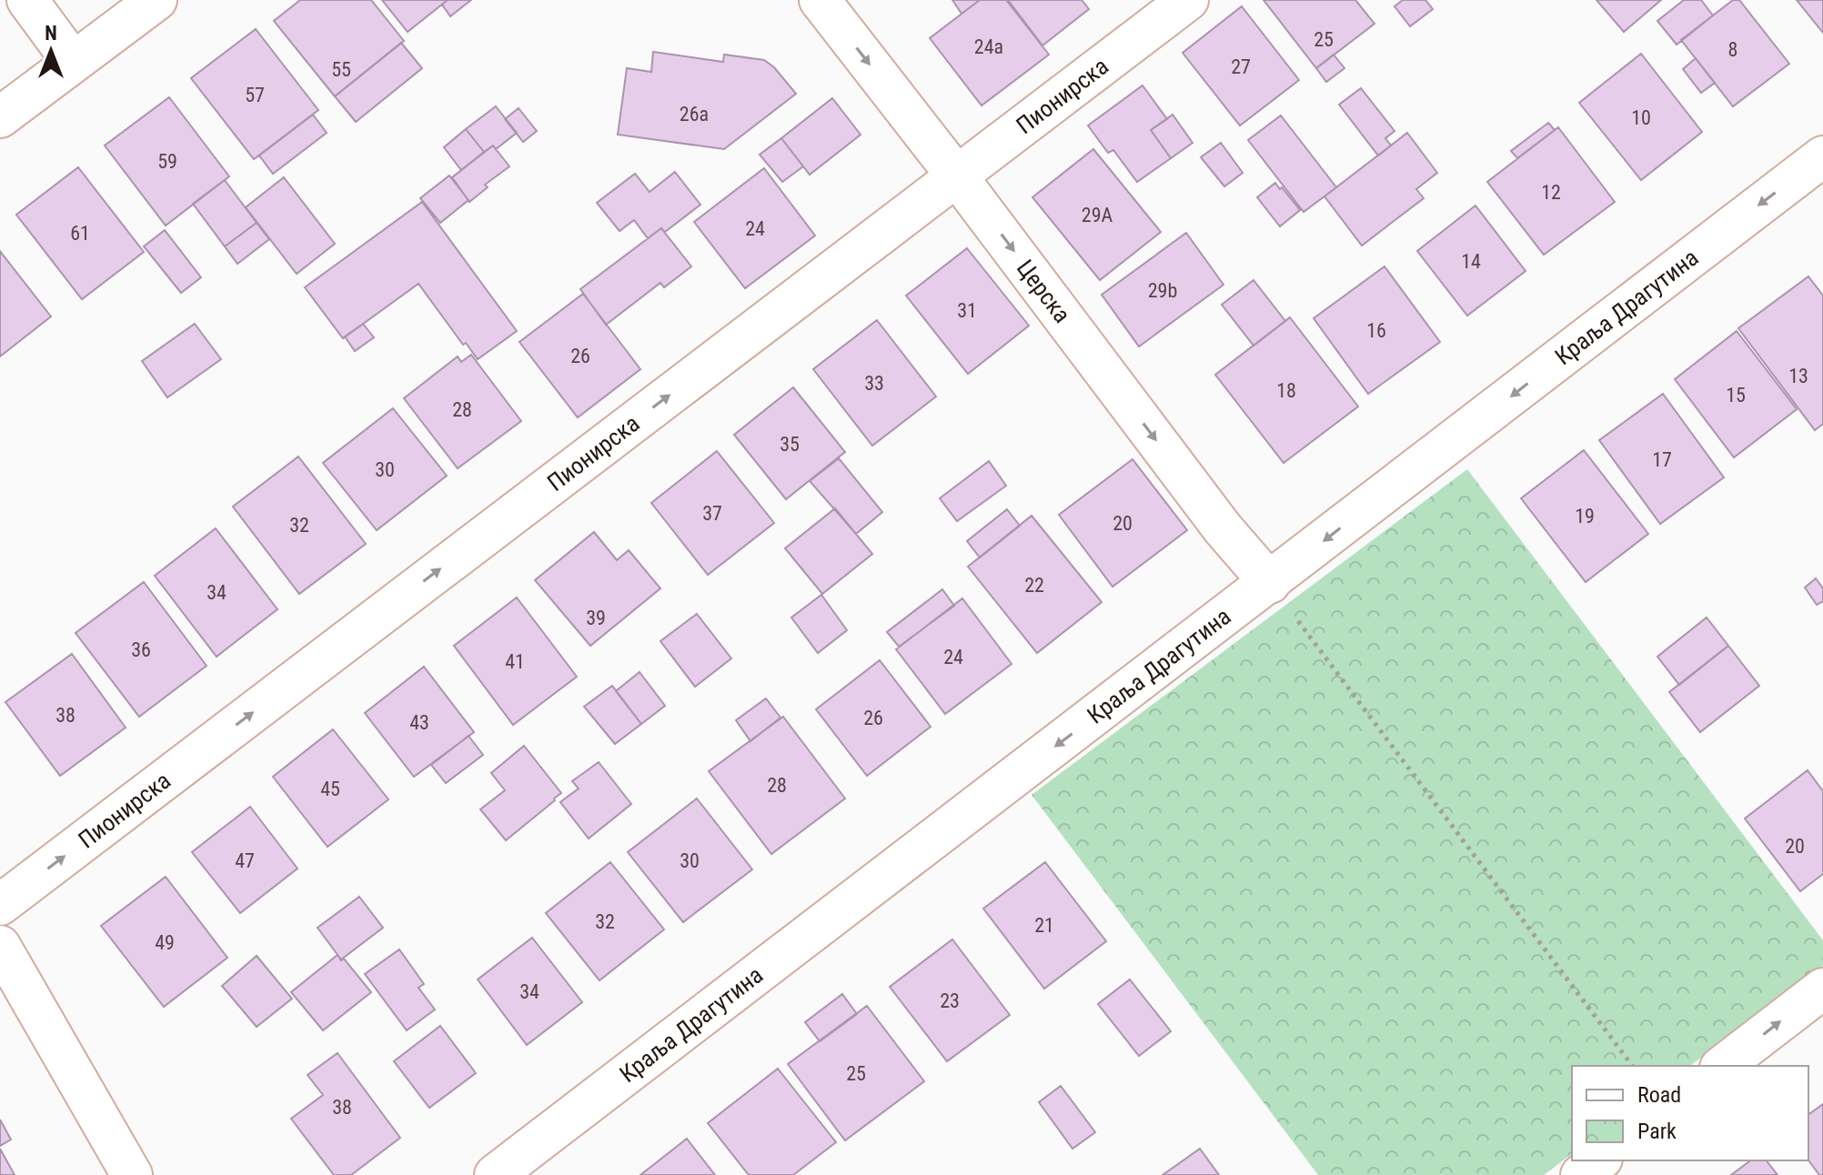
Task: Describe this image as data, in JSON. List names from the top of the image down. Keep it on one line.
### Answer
{"streets":{"street":["Пионирска","Церска","Краља Драгутина"]},"crossings":[["Пионирска","Церска"],["Церска","Краља Драгутина"]],"one_way":["Пионирска","Церска","Краља Драгутина"],"house_numbers":["25","24a","8","27","55","57","26a","10","59","12","29A","24","61","14","29b","31","16","26","13","33","18","15","28","35","17","30","37","19","20","32","22","34","39","36","24","41","38","26","43","28","45","20","47","30","32","21","49","34","23","25","38"],"legend":["Road","Park"],"north":"top"}
